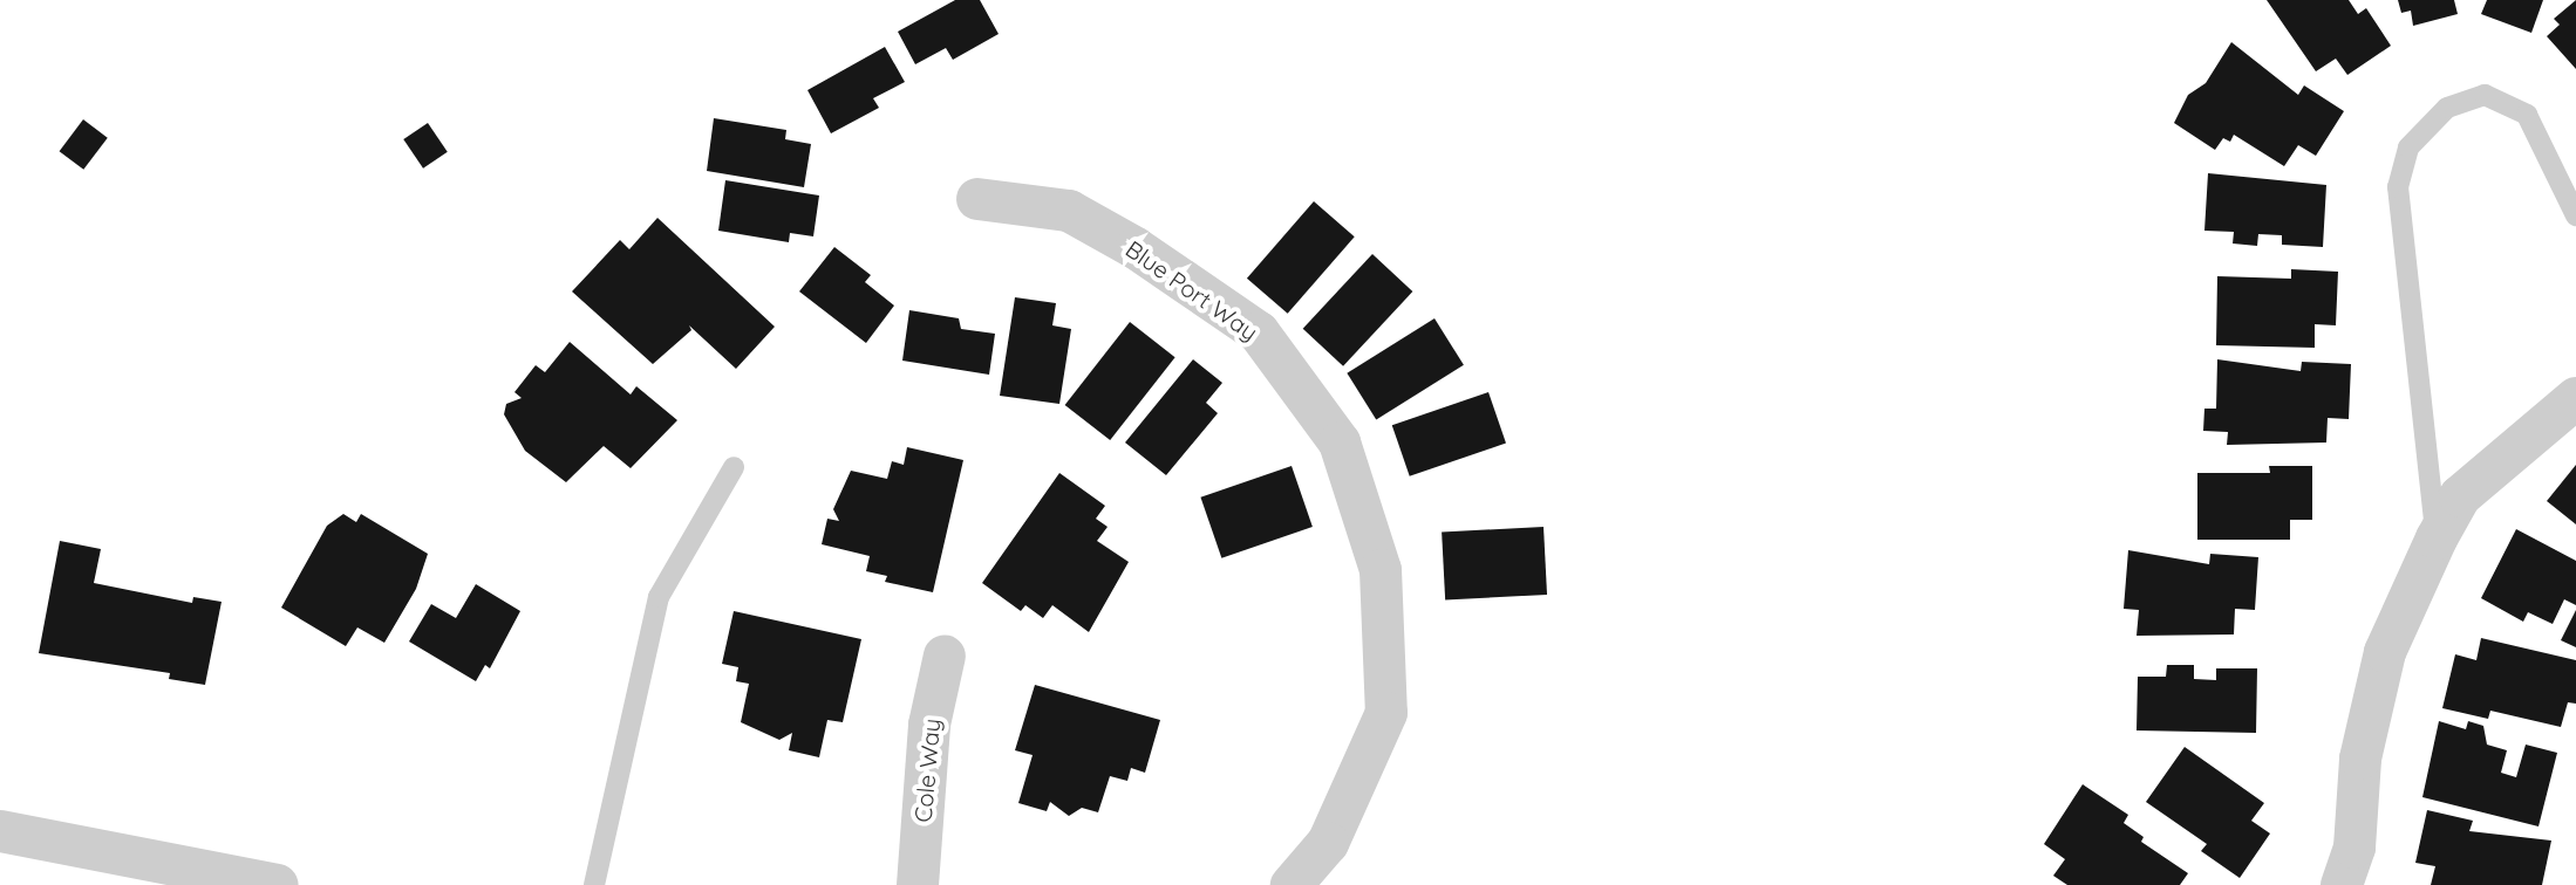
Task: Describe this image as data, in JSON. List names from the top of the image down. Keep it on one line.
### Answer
{"streets":{"street":["Blue Port Way","Cole Way"]}}
